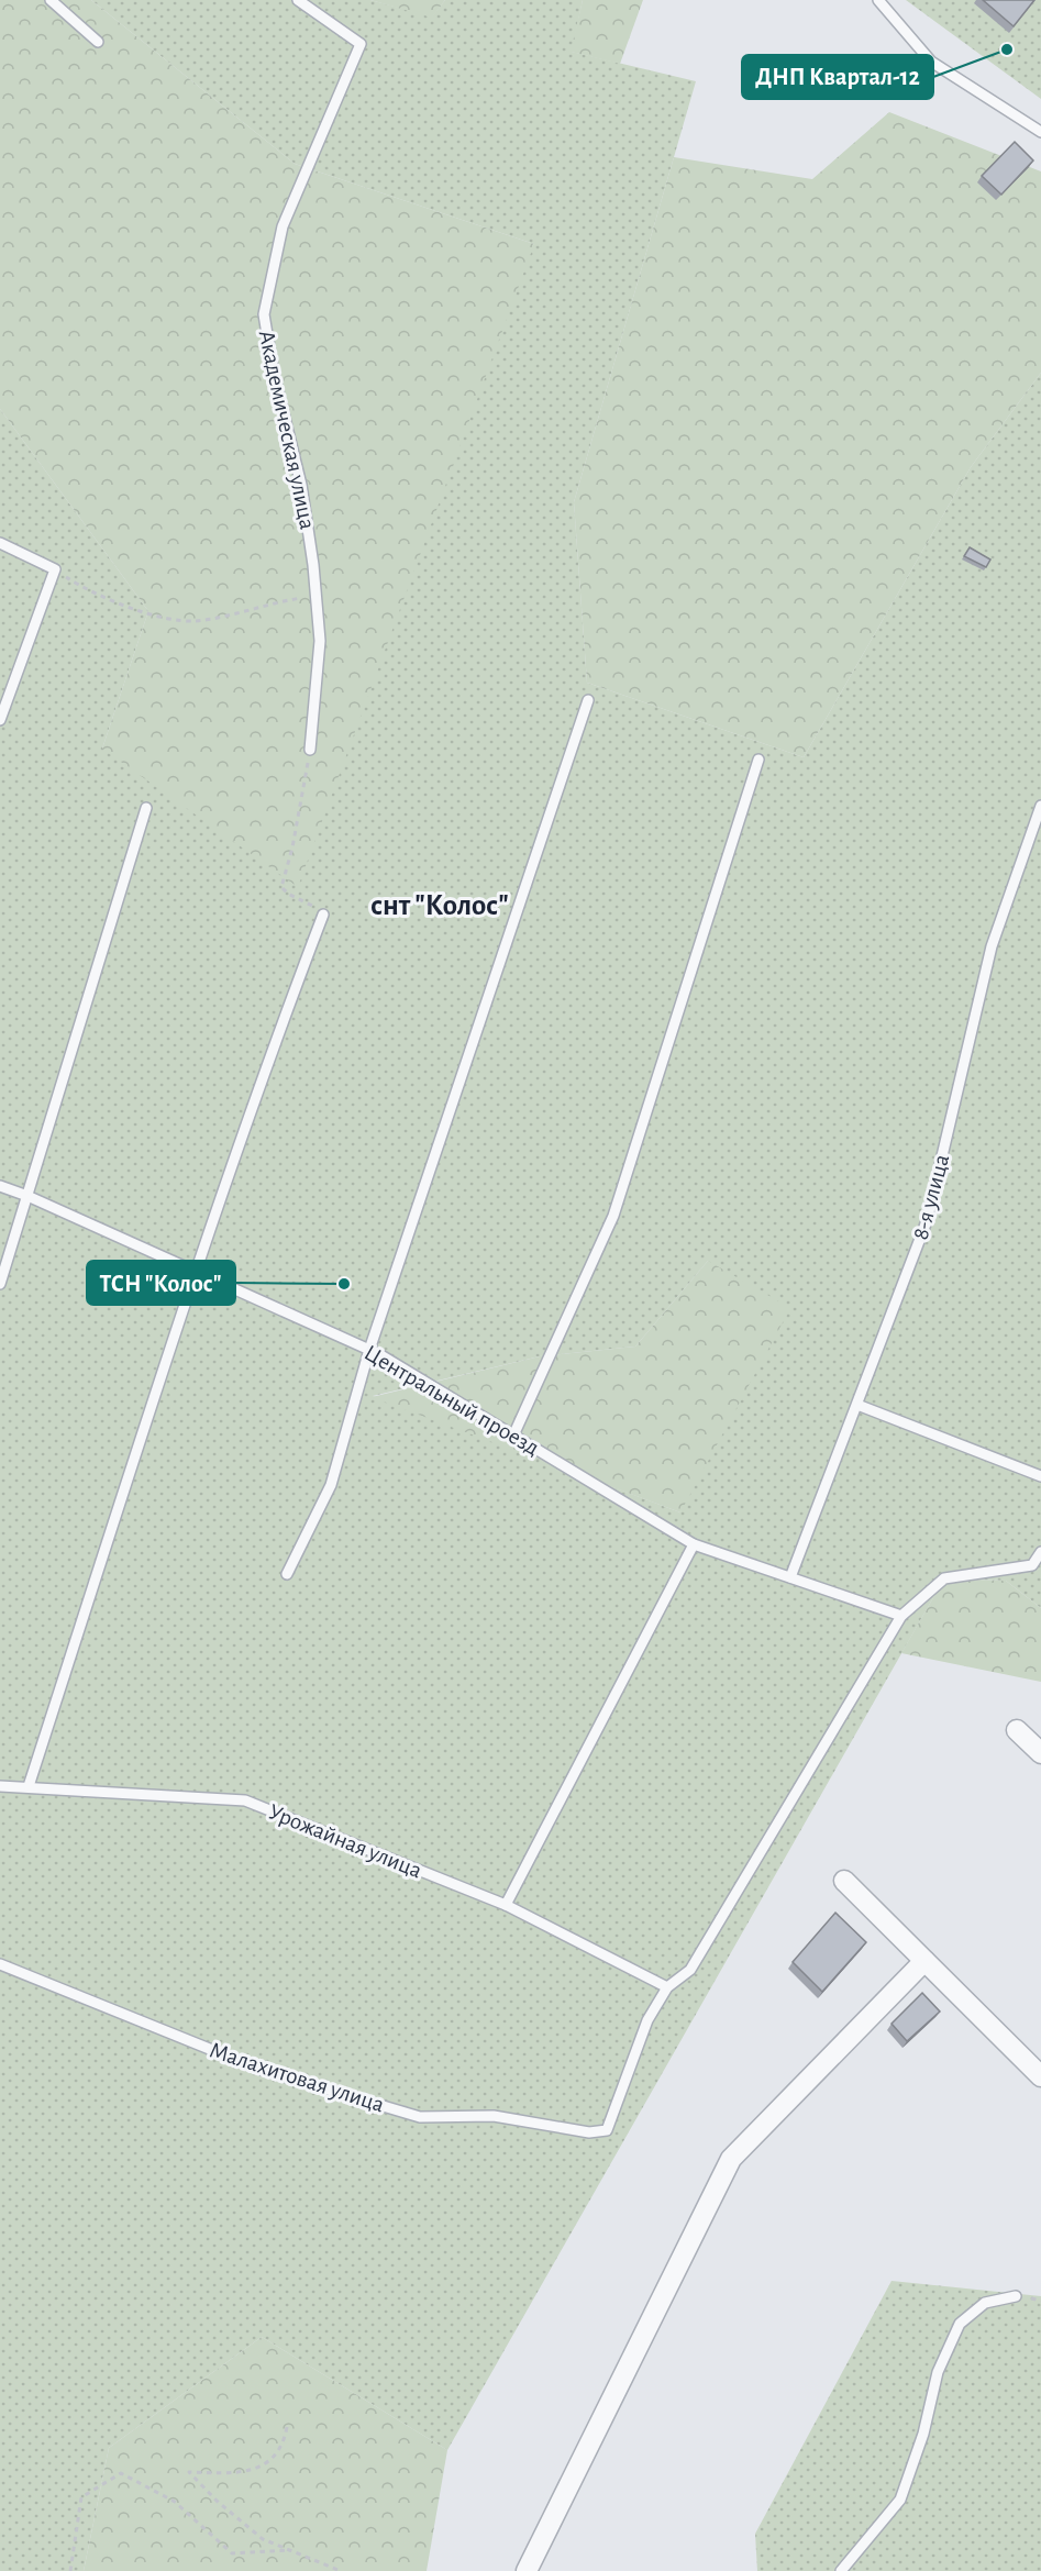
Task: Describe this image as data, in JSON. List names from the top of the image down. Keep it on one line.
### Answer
{"streets":{"lane":["Академическая улица","8-я улица","Центральный проезд","Урожайная улица","Малахитовая улица"]},"crossings":[["8-я улица","Центральный проезд"],["Урожайная улица","Малахитовая улица"]],"districts":["снт \"Колос\""],"places":["ДНП Квартал-12","ТСН \"Колос\""]}
